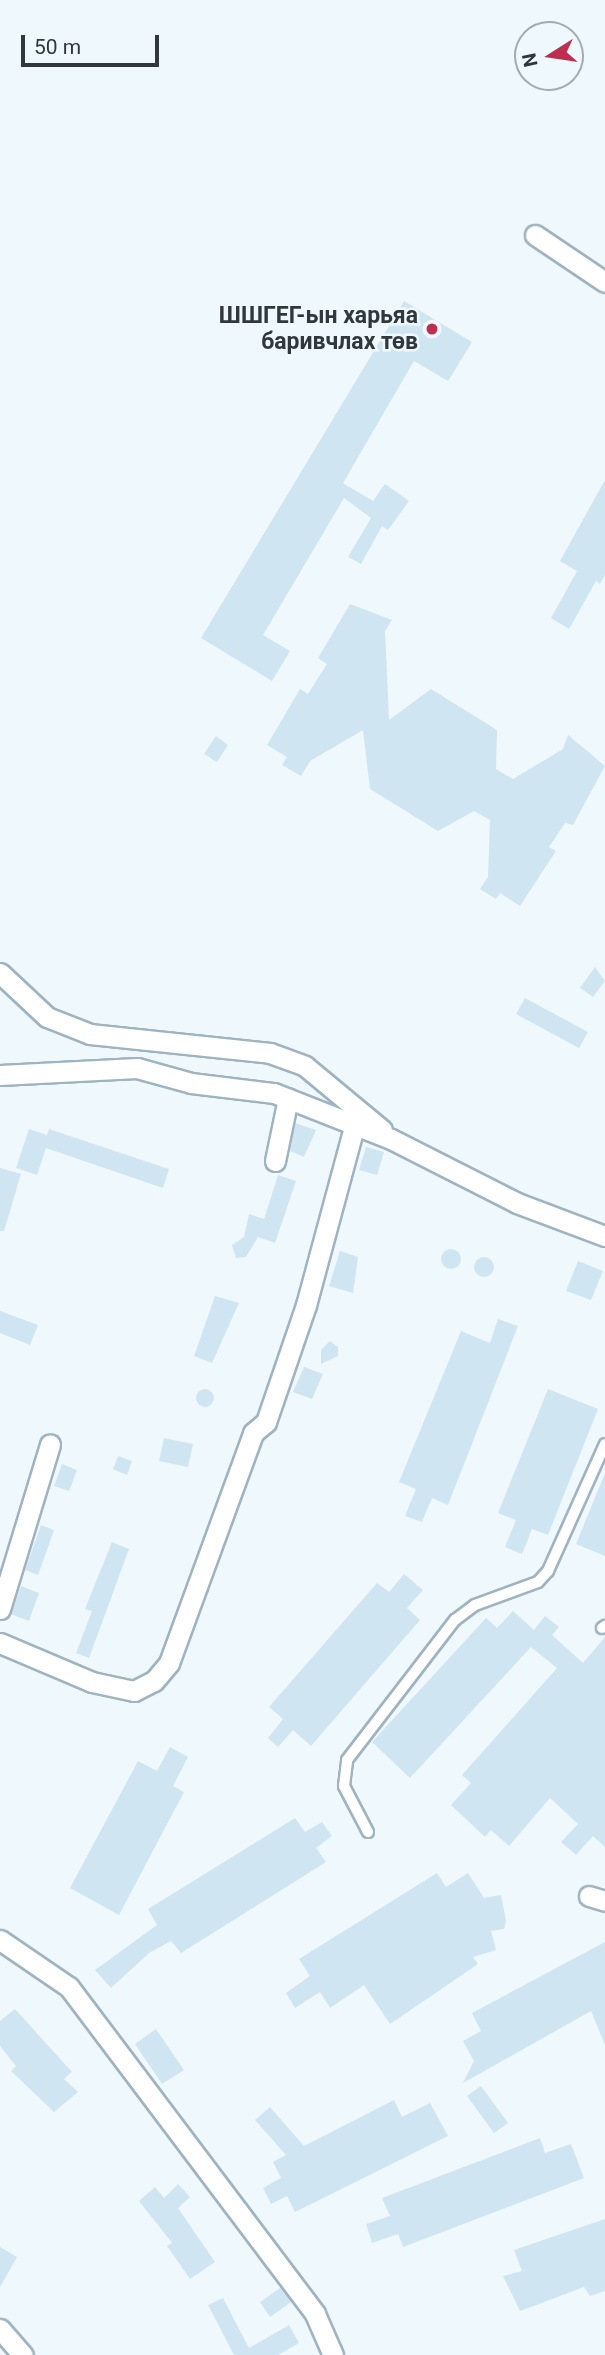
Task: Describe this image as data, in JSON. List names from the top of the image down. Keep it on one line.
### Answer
{"places":["ШШГЕГ-ын харьяа баривчлах төв"],"scale_bar":"50 m","north":"left"}
